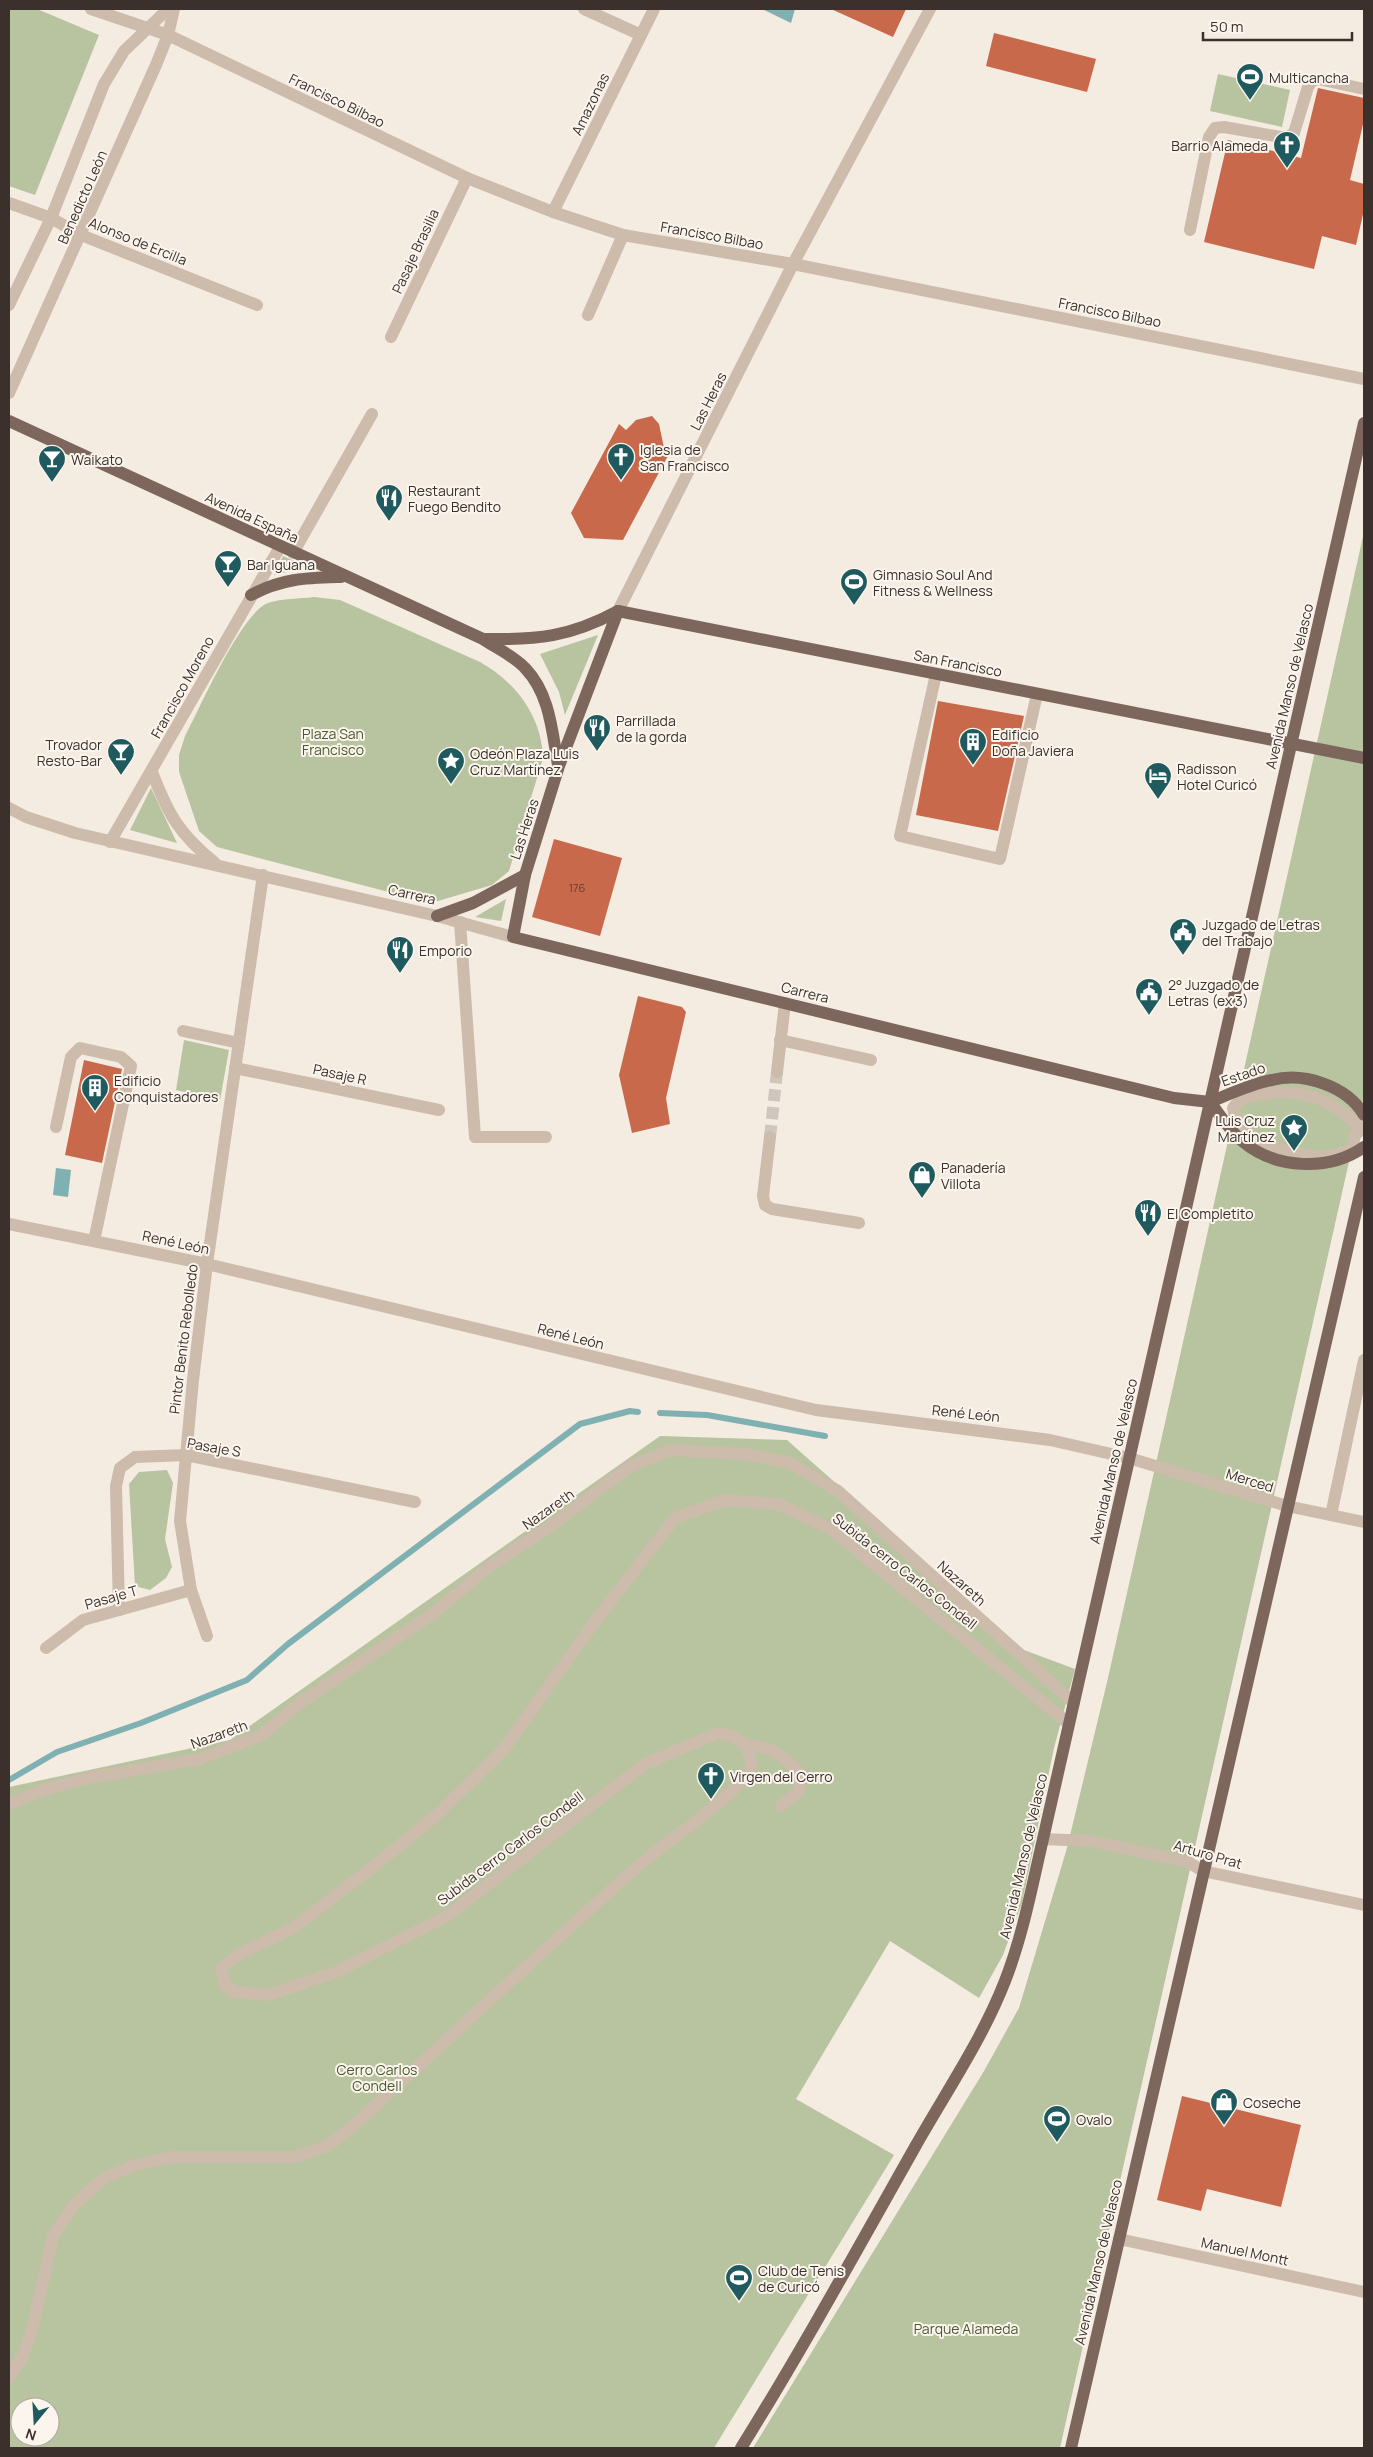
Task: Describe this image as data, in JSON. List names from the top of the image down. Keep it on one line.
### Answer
{"streets":{"main road":["Las Heras","Avenida España","San Francisco","Avenida Manso de Velasco","Carrera","Estado"],"street":["Francisco Bilbao","Amazonas","Benedicto León","Alonso de Ercilla","Pasaje Brasilia","Francisco Moreno","Pasaje R","René León","Pintor Benito Rebolledo","Pasaje S","Merced","Nazareth","Subida cerro Carlos Condell","Pasaje T","Arturo Prat","Manuel Montt"]},"crossings":[["Francisco Bilbao","Amazonas"],["Francisco Bilbao","Benedicto León"],["Francisco Bilbao","Pasaje Brasilia"],["Francisco Bilbao","Las Heras"],["Benedicto León","Alonso de Ercilla"],["Las Heras","Avenida España"],["Las Heras","San Francisco"],["Las Heras","Carrera"],["Avenida España","San Francisco"],["Avenida España","Francisco Moreno"],["San Francisco","Avenida Manso de Velasco"],["Avenida Manso de Velasco","Carrera"],["Avenida Manso de Velasco","Estado"],["Avenida Manso de Velasco","René León"],["Avenida Manso de Velasco","Merced"],["Avenida Manso de Velasco","Nazareth"],["Avenida Manso de Velasco","Subida cerro Carlos Condell"],["Avenida Manso de Velasco","Arturo Prat"],["Avenida Manso de Velasco","Manuel Montt"],["Francisco Moreno","Carrera"],["Carrera","Estado"],["Carrera","Pintor Benito Rebolledo"],["Pasaje R","Pintor Benito Rebolledo"],["René León","Pintor Benito Rebolledo"],["René León","Merced"],["Pintor Benito Rebolledo","Pasaje S"],["Pintor Benito Rebolledo","Pasaje T"],["Pasaje S","Pasaje T"]],"parks":["Plaza San Francisco","Cerro Carlos Condell","Parque Alameda"],"places":{"sports":["Multicancha","Gimnasio Soul And Fitness & Wellness","Ovalo","Club de Tenis de Curicó"],"church":["Barrio Alameda","Iglesia de San Francisco","Virgen del Cerro"],"bar":["Waikato","Bar Iguana","Trovador Resto-Bar"],"restaurant":["Restaurant Fuego Bendito","Parrillada de la gorda","Emporio","El Completito"],"building":["Edificio Doña Javiera","Edificio Conquistadores"],"place":["Odeón Plaza Luis Cruz Martínez","Luis Cruz Martínez"],"hotel":["Radisson Hotel Curicó"],"public building":["Juzgado de Letras del Trabajo","2° Juzgado de Letras (ex 3)"],"shop":["Panadería Villota","Coseche"]},"house_numbers":["176"],"scale_bar":"50 m","north":"bottom"}
